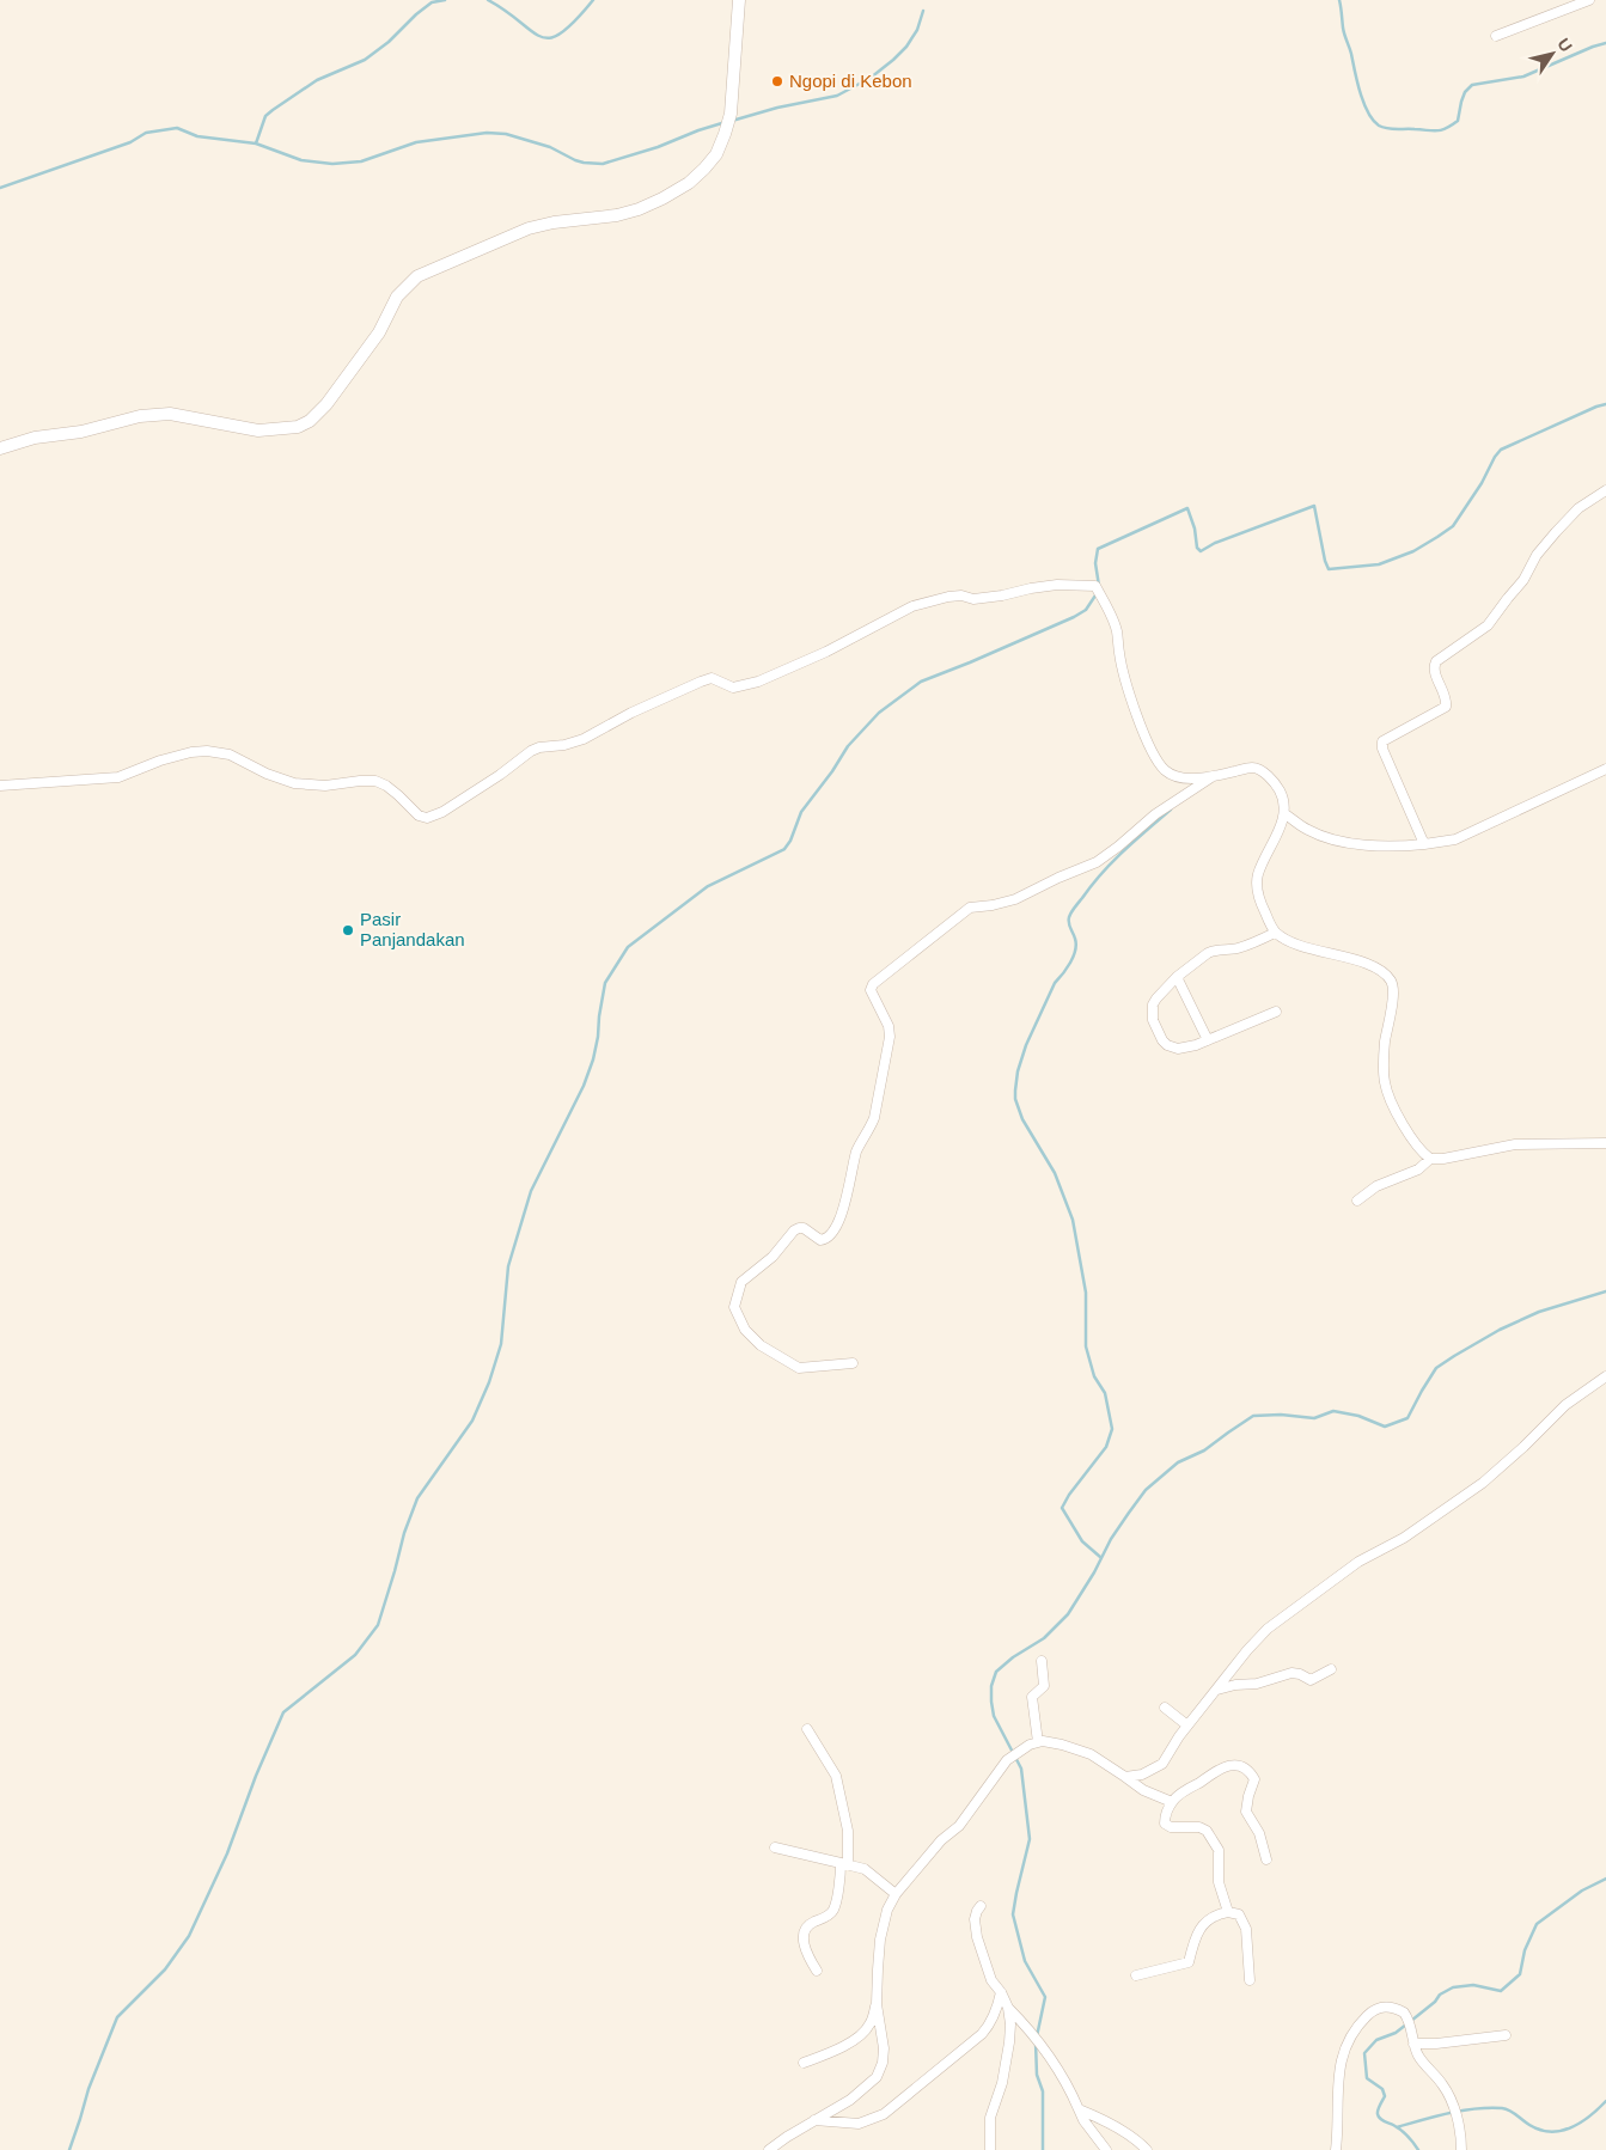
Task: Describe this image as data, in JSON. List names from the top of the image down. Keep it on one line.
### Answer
{"places":["Ngopi di Kebon","Pasir Panjandakan"],"north":"top right"}
